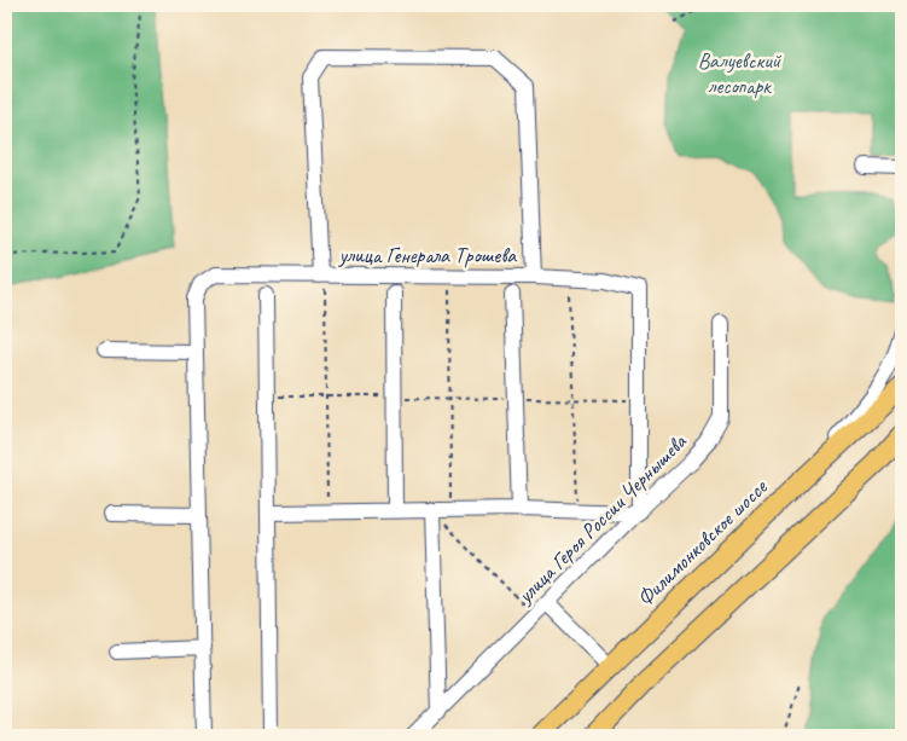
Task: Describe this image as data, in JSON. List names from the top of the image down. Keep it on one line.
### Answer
{"streets":{"main road":["Филимонковское шоссе"],"street":["улица Генерала Трошева","улица Героя России Чернышева"]},"parks":["Валуевский лесопарк"]}
